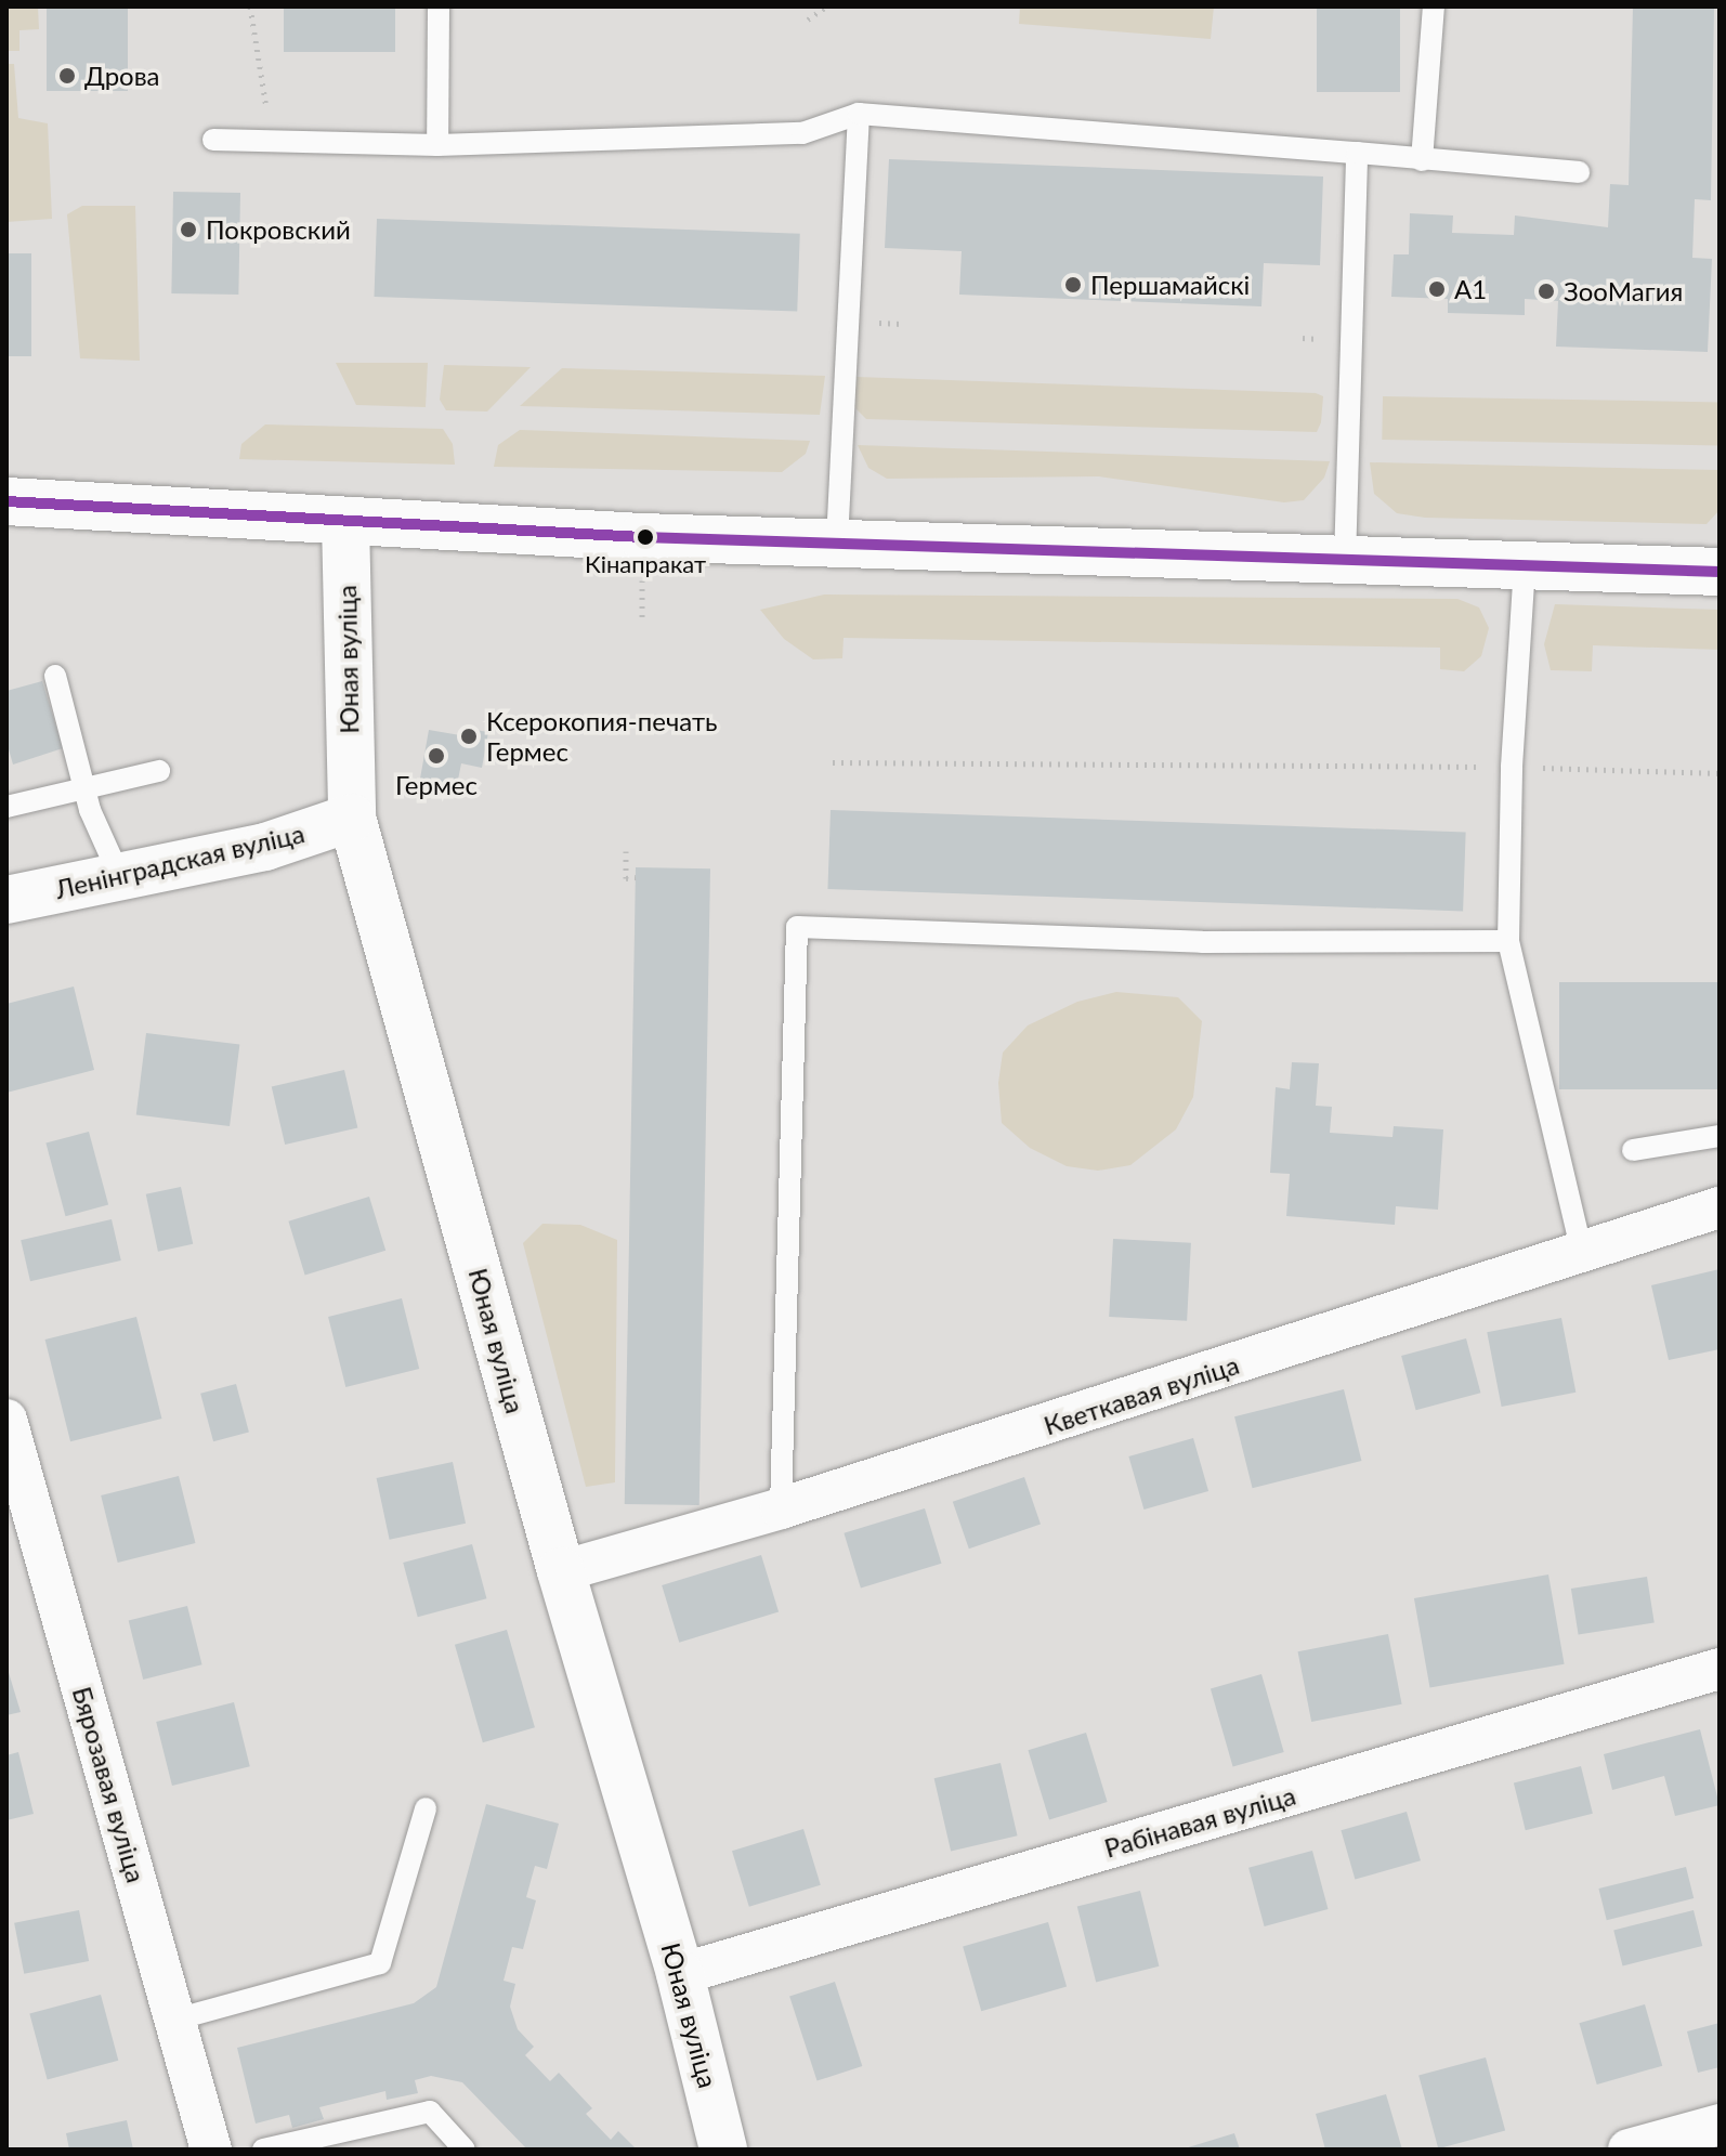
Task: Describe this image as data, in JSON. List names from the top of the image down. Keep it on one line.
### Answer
{"streets":{"street":["Юная вуліца","Ленінградская вуліца","Кветкавая вуліца","Бярозавая вуліца","Рабінавая вуліца"]},"crossings":[["Юная вуліца","Ленінградская вуліца"],["Юная вуліца","Кветкавая вуліца"],["Юная вуліца","Рабінавая вуліца"]],"places":["Дрова","Покровский","Першамайскі","A1","ЗооМагия","Кінапракат","Ксерокопия-печать Гермес","Гермес"]}
